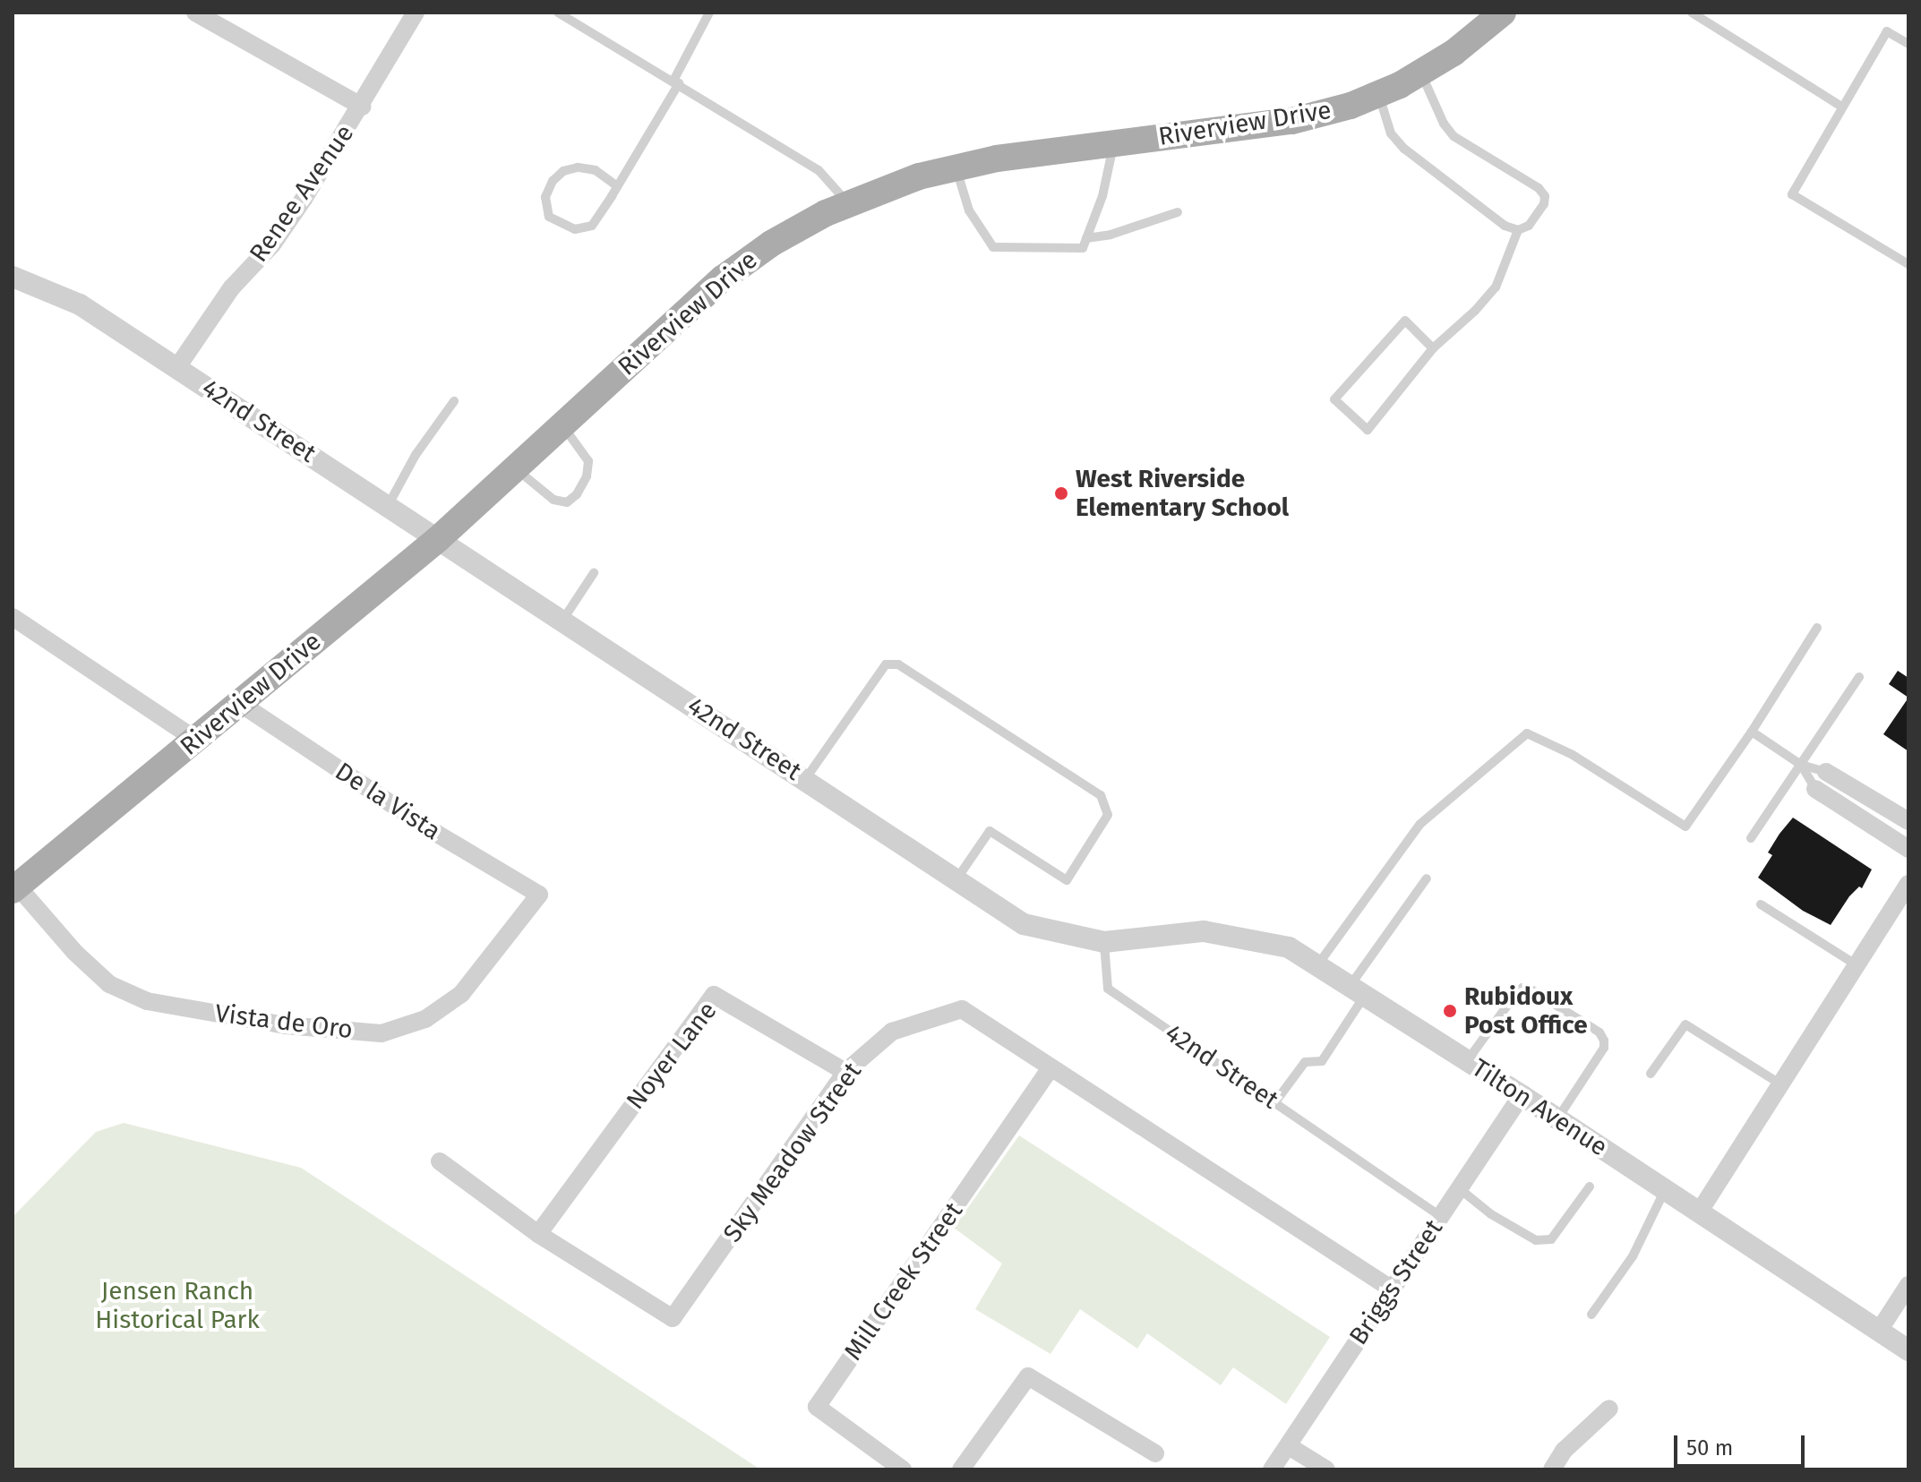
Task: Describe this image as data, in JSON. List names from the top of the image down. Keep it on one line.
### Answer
{"streets":{"main road":["Riverview Drive"],"street":["Renee Avenue","42nd Street","De la Vista","Vista de Oro","Noyer Lane","Tilton Avenue","Sky Meadow Street","Mill Creek Street","Briggs Street"]},"crossings":[["Riverview Drive","42nd Street"],["Riverview Drive","De la Vista"],["Riverview Drive","Vista de Oro"],["Renee Avenue","42nd Street"],["42nd Street","Tilton Avenue"],["42nd Street","Briggs Street"],["De la Vista","Vista de Oro"],["Noyer Lane","Sky Meadow Street"],["Tilton Avenue","Briggs Street"],["Sky Meadow Street","Mill Creek Street"],["Sky Meadow Street","Briggs Street"]],"parks":["Jensen Ranch Historical Park"],"places":["West Riverside Elementary School","Rubidoux Post Office"],"scale_bar":"50 m"}
